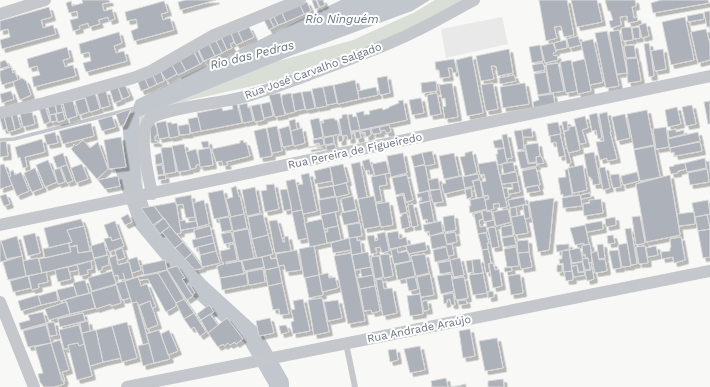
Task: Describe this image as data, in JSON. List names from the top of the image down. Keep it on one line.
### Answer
{"streets":{"street":["Rua José Carvalho Salgado","Rua Pereira de Figueiredo","Rua Andrade Araújo"]},"crossings":[["Rua José Carvalho Salgado","Rua Pereira de Figueiredo"]],"water":["Rio Ninguém","Rio das Pedras"]}
